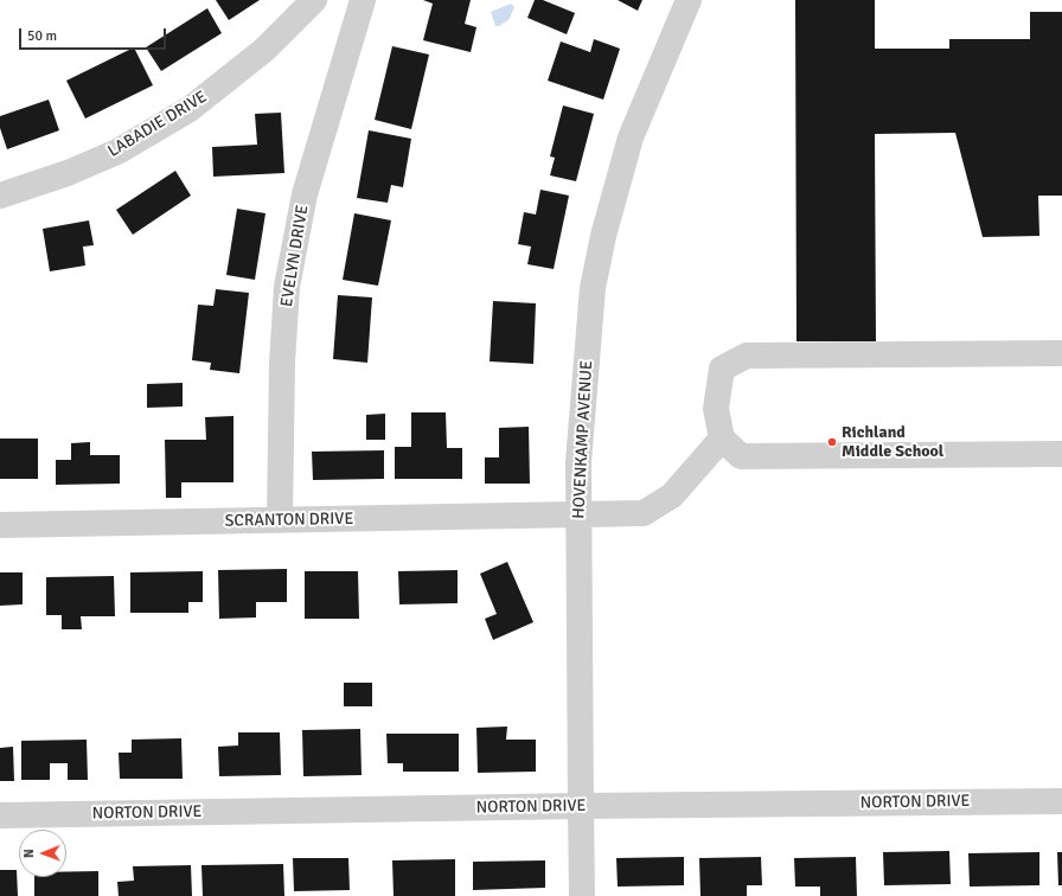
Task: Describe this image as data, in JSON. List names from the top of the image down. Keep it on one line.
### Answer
{"streets":{"street":["LABADIE DRIVE","EVELYN DRIVE","HOVENKAMP AVENUE","SCRANTON DRIVE","NORTON DRIVE"]},"crossings":[["EVELYN DRIVE","SCRANTON DRIVE"],["HOVENKAMP AVENUE","SCRANTON DRIVE"],["HOVENKAMP AVENUE","NORTON DRIVE"]],"places":["Richland Middle School"],"scale_bar":"50 m","north":"left"}
